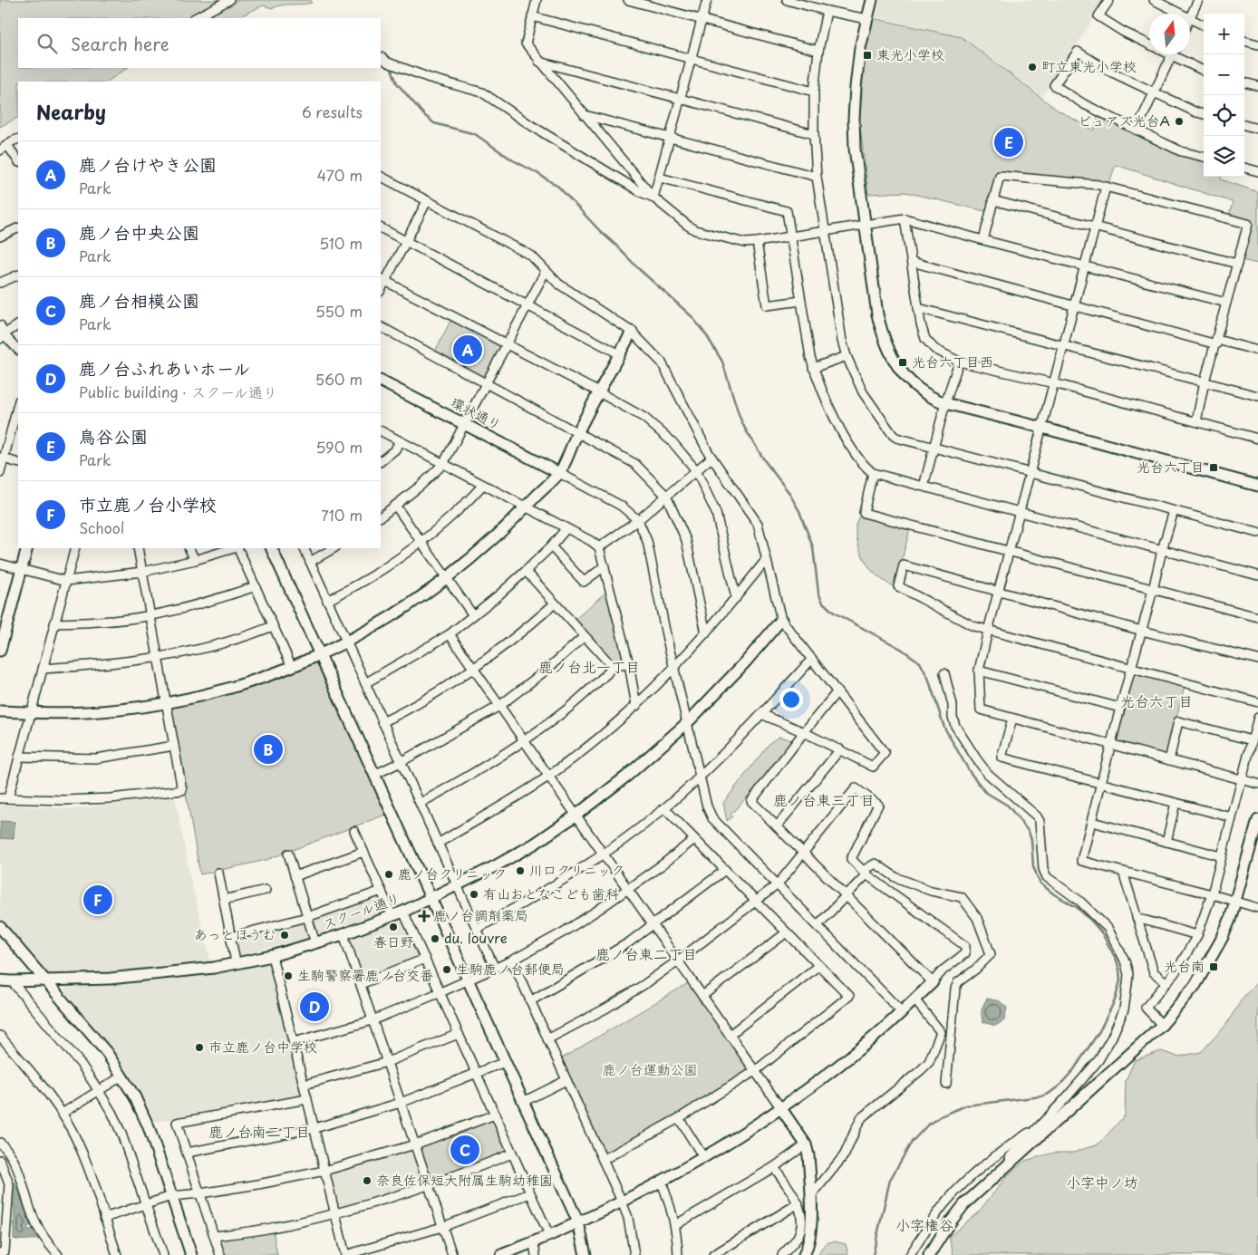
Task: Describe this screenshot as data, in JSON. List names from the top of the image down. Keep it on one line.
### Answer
{"streets":{"street":["環状通り","スクール通り"]},"districts":["鹿ノ台北一丁目","光台六丁目","鹿ノ台東三丁目","鹿ノ台東二丁目","鹿ノ台南二丁目","小字中ノ坊","小字権谷"],"parks":["鹿ノ台運動公園"],"places":{"transit":["東光小学校","光台六丁目西","光台六丁目","光台南"],"other":["町立東光小学校","ピュアズ光台A","川口クリニック","鹿ノ台クリニック","有山おとなこども歯科","春日野","あっとほうむ","du. louvre","生駒鹿ノ台郵便局","生駒警察署鹿ノ台交番","市立鹿ノ台中学校","奈良佐保短大附属生駒幼稚園"],"health":["鹿ノ台調剤薬局"]},"north":"top","page":{"map_buttons":["+","−"],"search":"Search here","heading":["Nearby","6 results"],"pins":["E","A","B","F","D","C"],"list":[{"mark":"A","name":"鹿ノ台けやき公園","note":"Park","value":"470 m"},{"mark":"B","name":"鹿ノ台中央公園","note":"Park","value":"510 m"},{"mark":"C","name":"鹿ノ台相模公園","note":"Park","value":"550 m"},{"mark":"D","name":"鹿ノ台ふれあいホール","note":"Public building · スクール通り","value":"560 m"},{"mark":"E","name":"鳥谷公園","note":"Park","value":"590 m"},{"mark":"F","name":"市立鹿ノ台小学校","note":"School","value":"710 m"}]}}
